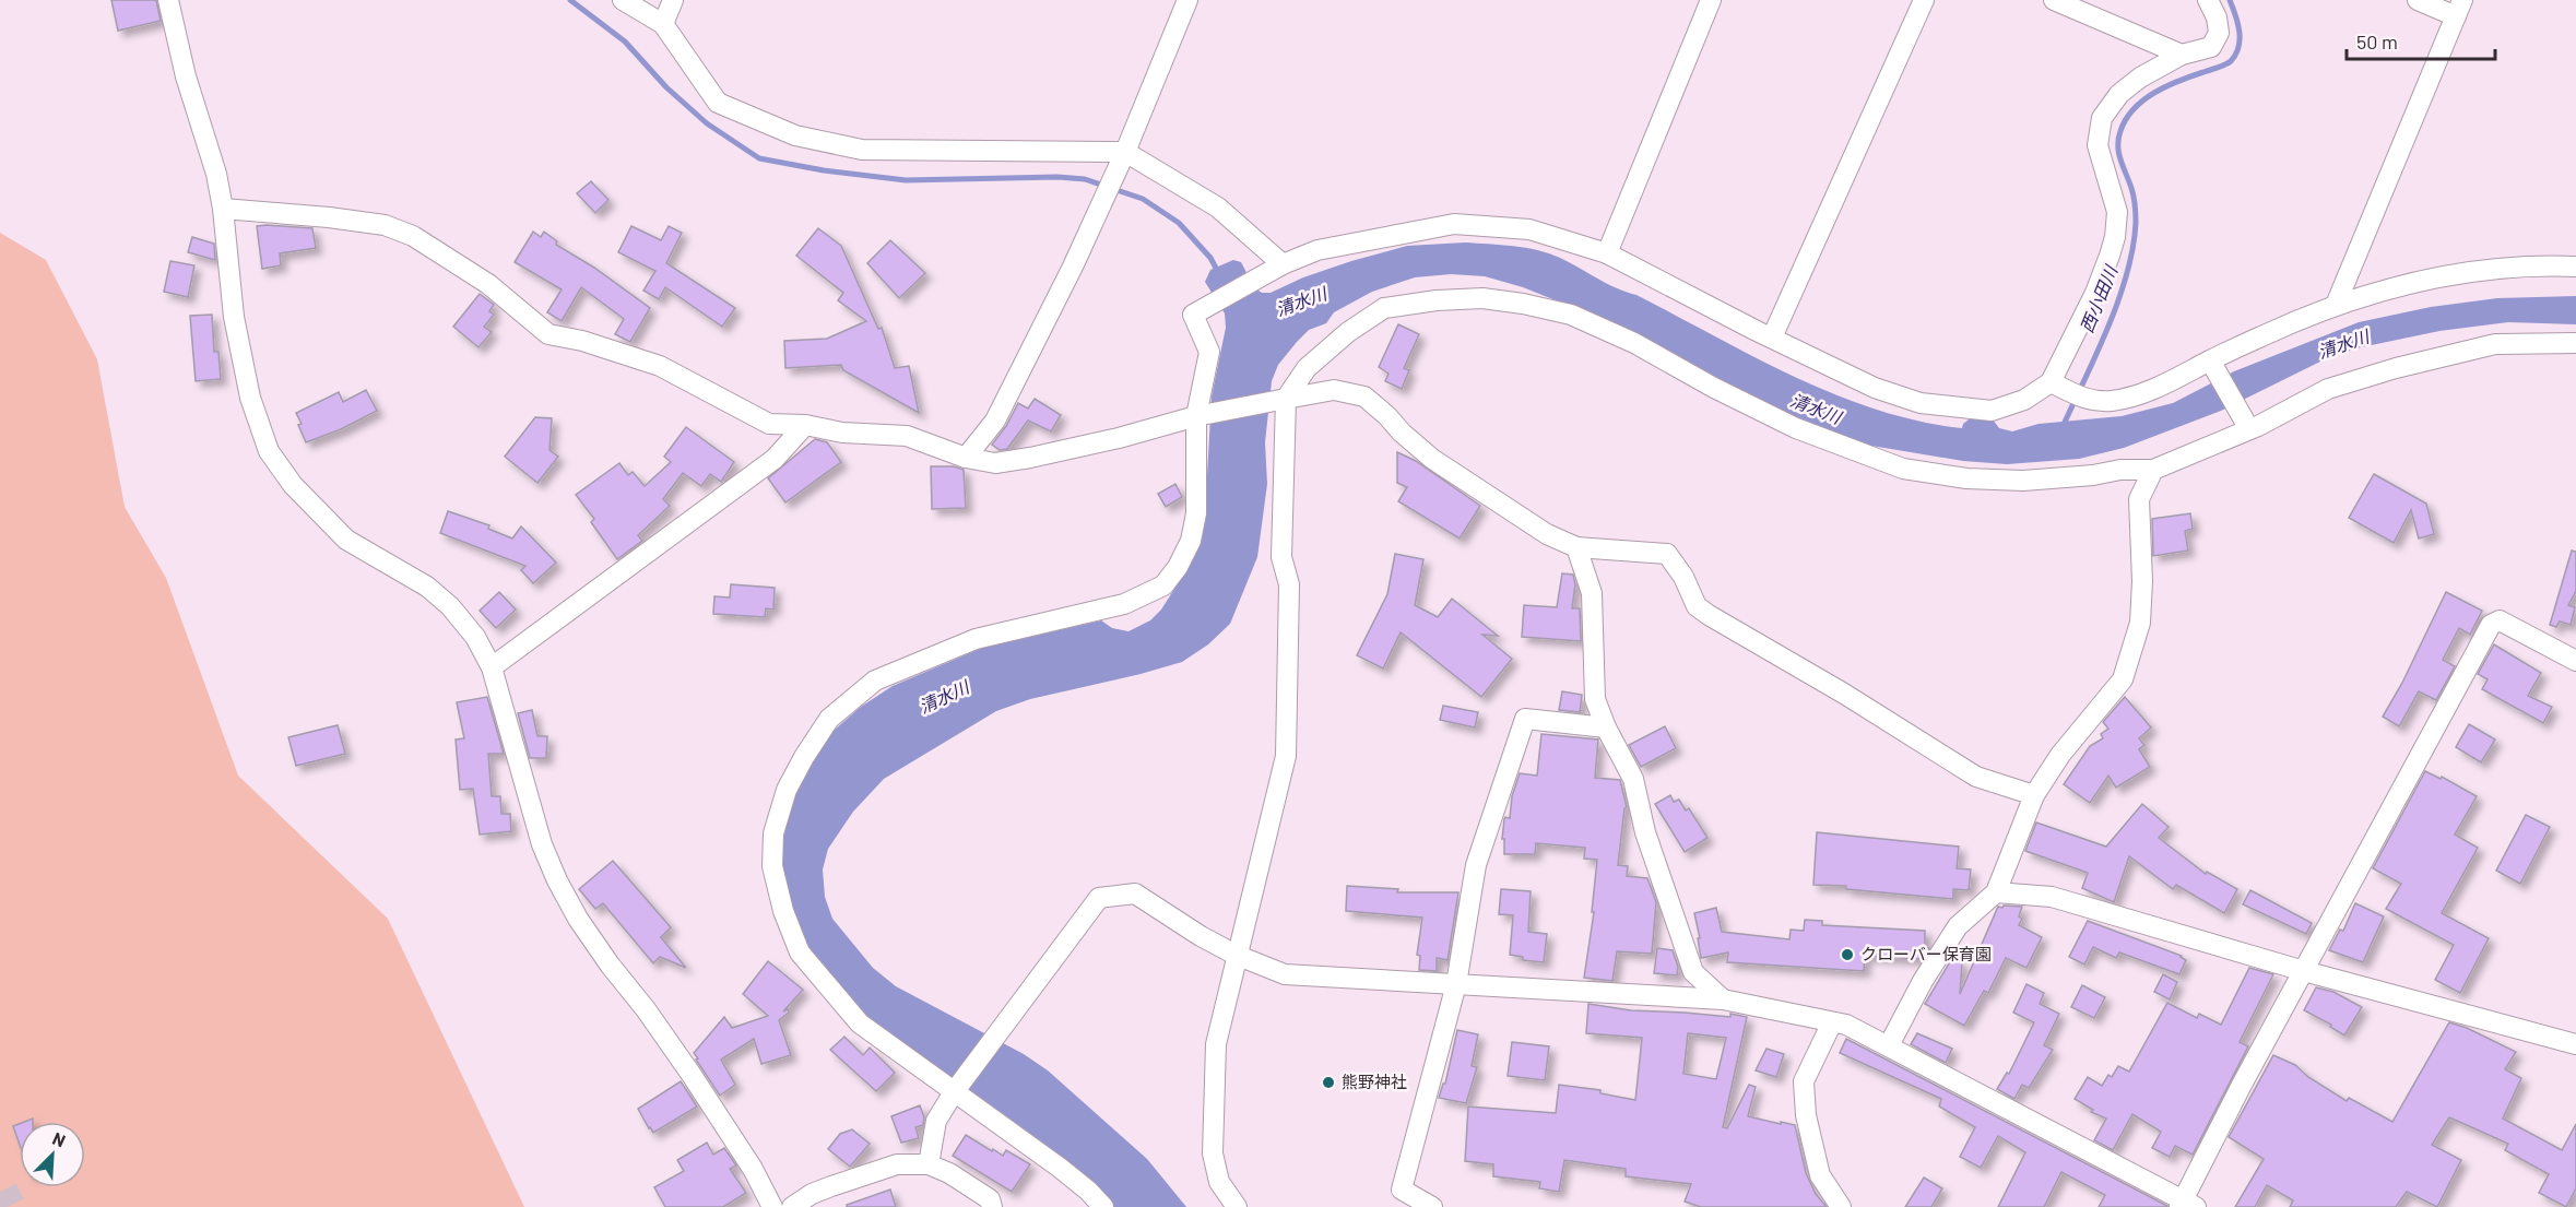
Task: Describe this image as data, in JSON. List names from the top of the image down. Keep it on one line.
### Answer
{"water":["西小田川","清水川"],"places":["クローバー保育園","熊野神社"],"scale_bar":"50 m","north":"top right"}
